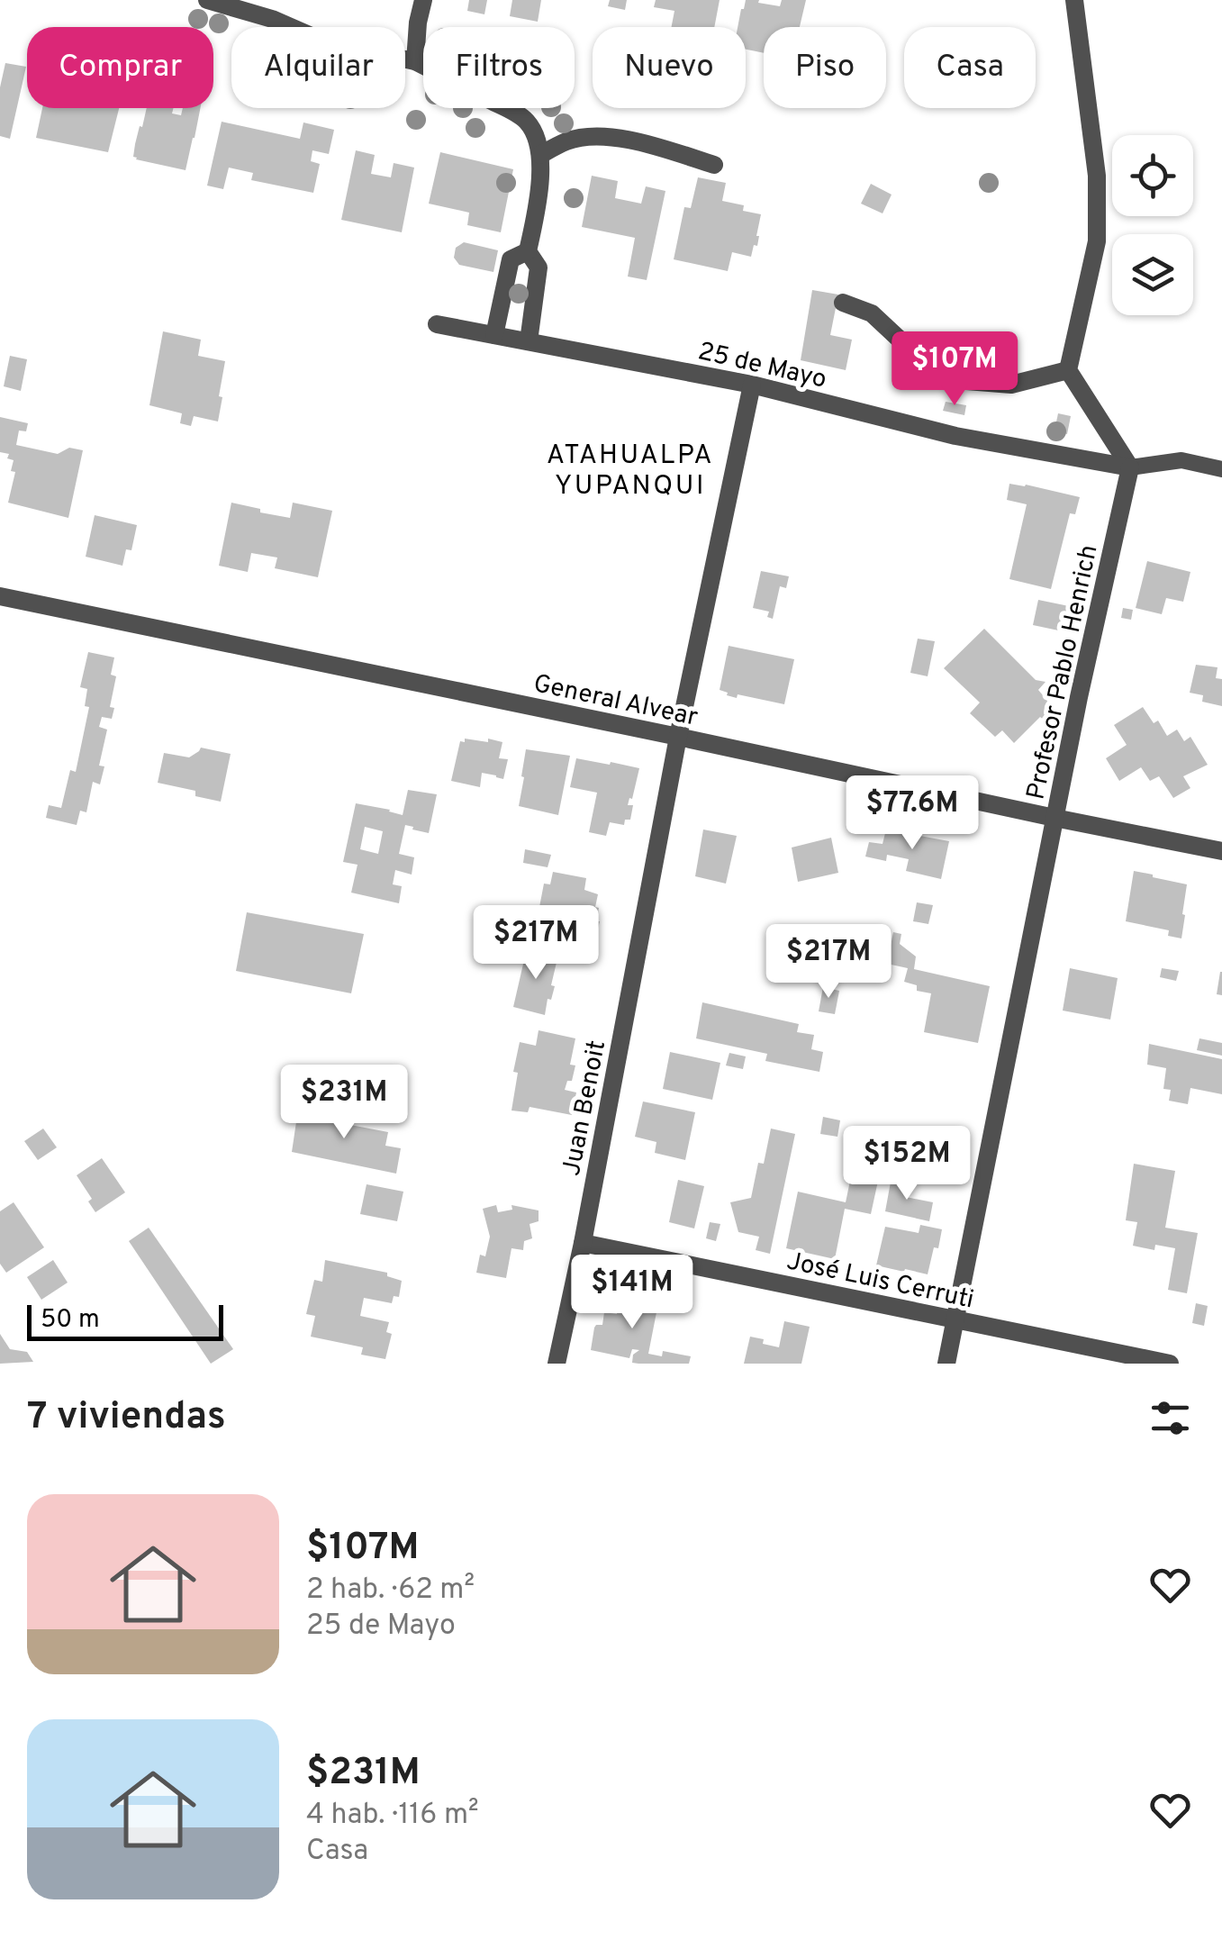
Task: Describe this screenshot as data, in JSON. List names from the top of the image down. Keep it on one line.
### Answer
{"streets":{"street":["25 de Mayo","Profesor Pablo Henrich","General Alvear","Juan Benoit","José Luis Cerruti"]},"crossings":[["25 de Mayo","Profesor Pablo Henrich"],["25 de Mayo","Juan Benoit"],["Profesor Pablo Henrich","General Alvear"],["Profesor Pablo Henrich","José Luis Cerruti"],["General Alvear","Juan Benoit"],["Juan Benoit","José Luis Cerruti"]],"districts":["ATAHUALPA YUPANQUI"],"scale_bar":"50 m","page":{"chip":["Comprar","Alquilar","Filtros","Nuevo","Piso","Casa"],"price":["$107M","$77.6M","$217M","$217M","$231M","$152M","$141M"],"scale":"50 m","heading":"7 viviendas","list":[{"name":"$107M","note":"2 hab. · 62 m² · 25 de Mayo"},{"name":"$231M","note":"4 hab. · 116 m² · Casa"}]}}
